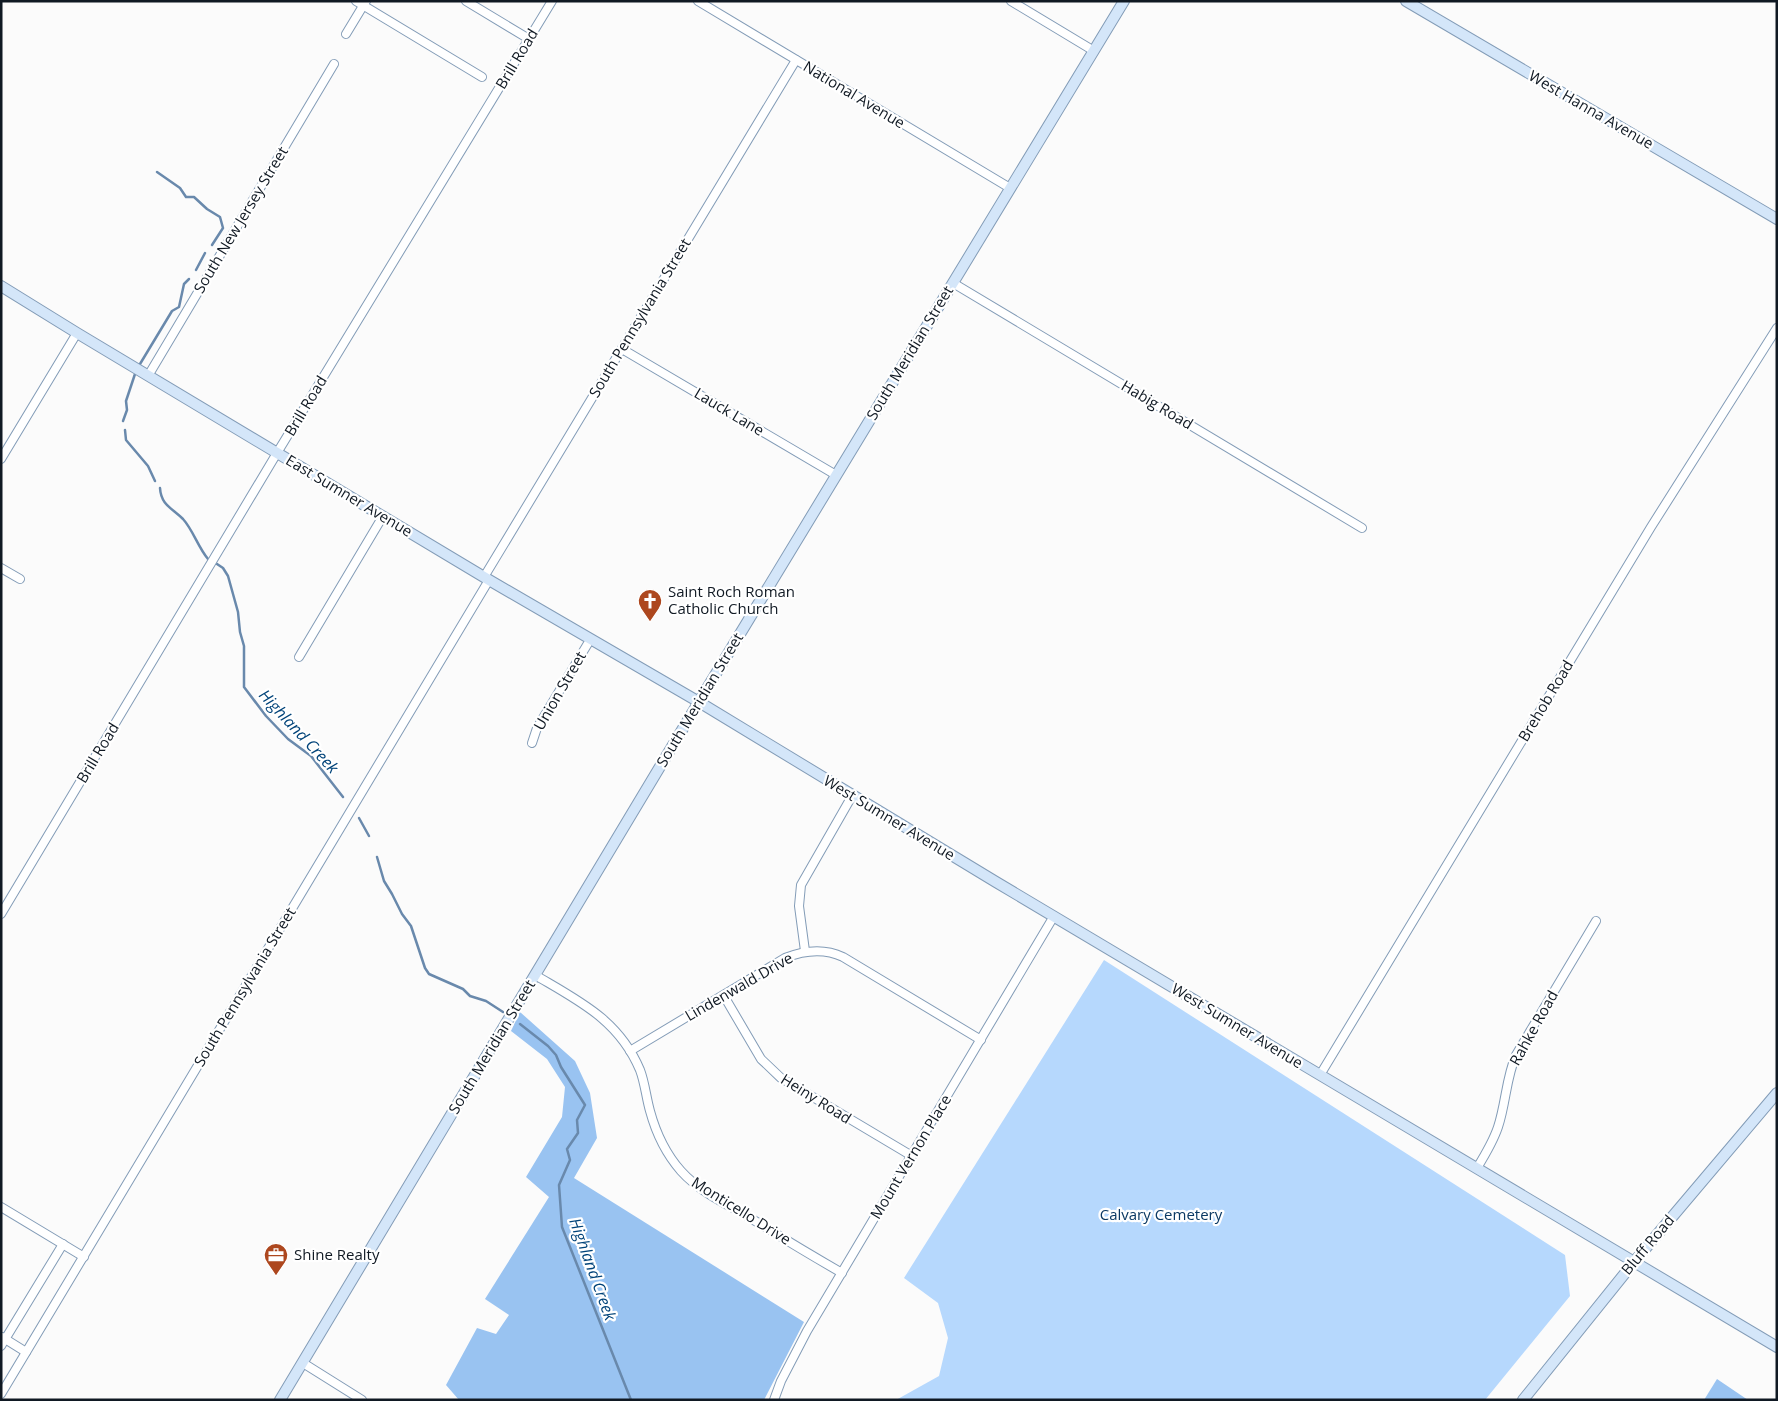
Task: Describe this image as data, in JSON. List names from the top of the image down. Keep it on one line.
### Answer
{"streets":{"main road":["West Hanna Avenue","South Meridian Street","East Sumner Avenue","West Sumner Avenue","Bluff Road"],"street":["Brill Road","National Avenue","South New Jersey Street","South Pennsylvania Street","Habig Road","Lauck Lane","Union Street","Brehob Road","Lindenwald Drive","Rahke Road","Heiny Road","Mount Vernon Place","Monticello Drive"]},"crossings":[["Brill Road","East Sumner Avenue"],["National Avenue","South Pennsylvania Street"],["National Avenue","South Meridian Street"],["South New Jersey Street","East Sumner Avenue"],["South Pennsylvania Street","Lauck Lane"],["South Pennsylvania Street","East Sumner Avenue"],["South Meridian Street","Habig Road"],["South Meridian Street","Lauck Lane"],["South Meridian Street","East Sumner Avenue"],["South Meridian Street","West Sumner Avenue"],["South Meridian Street","Monticello Drive"],["East Sumner Avenue","Union Street"],["East Sumner Avenue","West Sumner Avenue"],["Brehob Road","West Sumner Avenue"],["West Sumner Avenue","Rahke Road"],["West Sumner Avenue","Mount Vernon Place"],["West Sumner Avenue","Bluff Road"],["Lindenwald Drive","Heiny Road"],["Lindenwald Drive","Mount Vernon Place"],["Lindenwald Drive","Monticello Drive"],["Heiny Road","Mount Vernon Place"],["Mount Vernon Place","Monticello Drive"]],"water":["Highland Creek"],"parks":["Calvary Cemetery"],"places":{"church":["Saint Roch Roman Catholic Church"],"office":["Shine Realty"]}}
